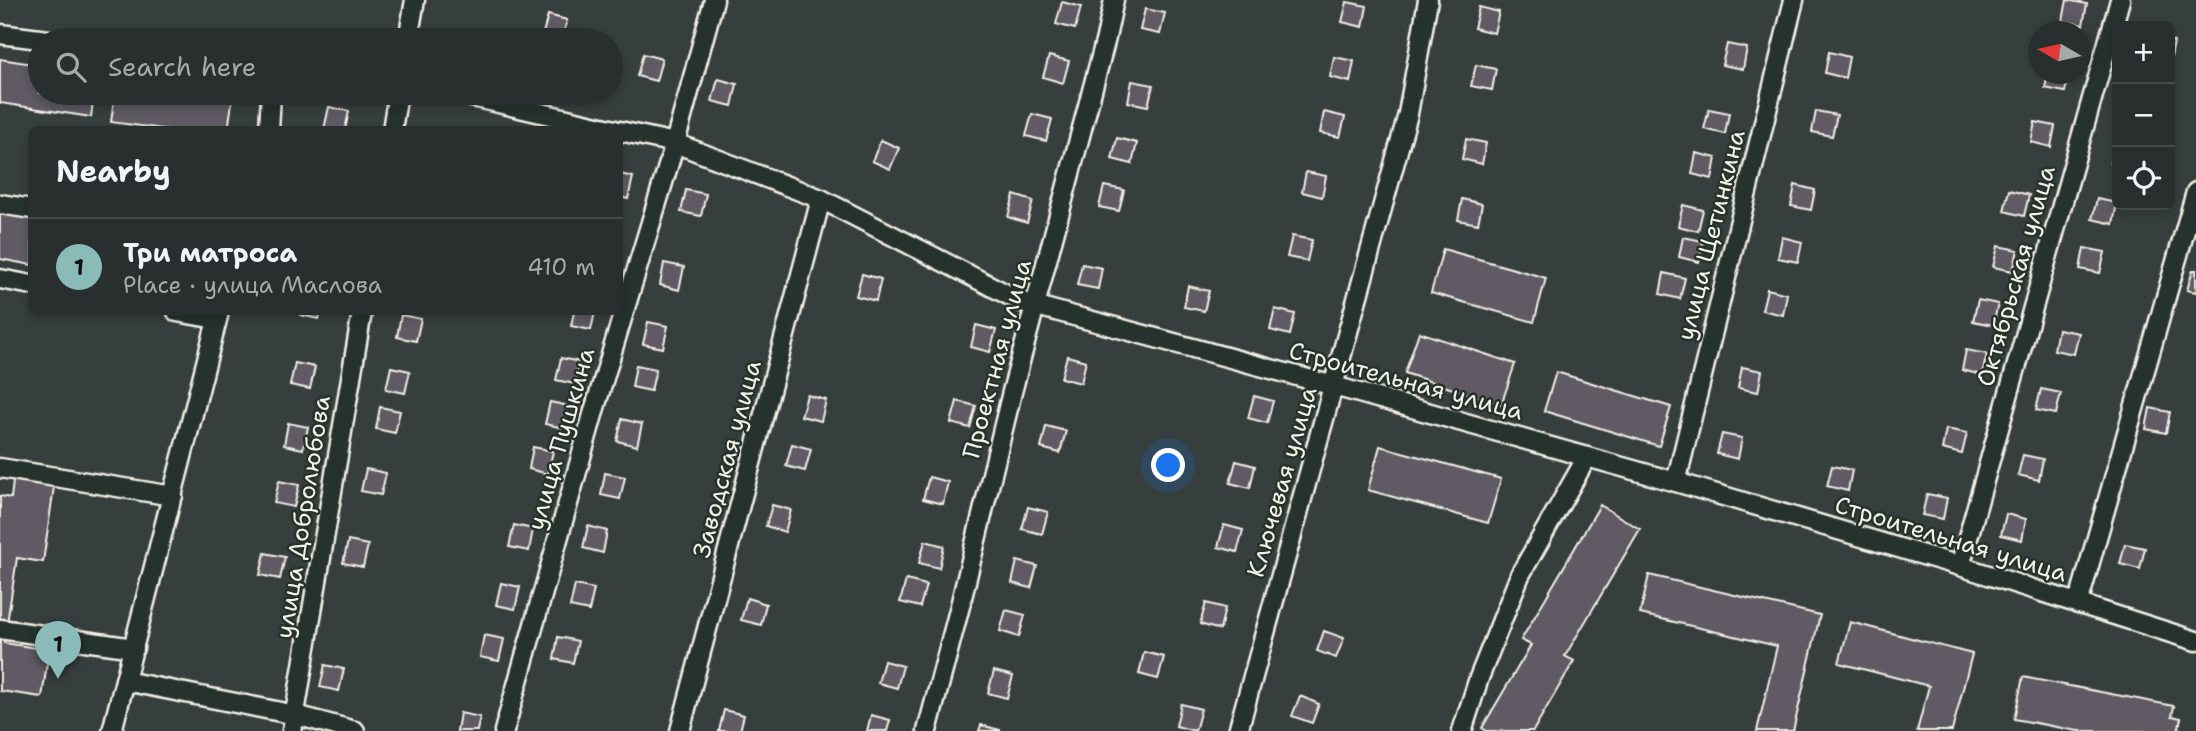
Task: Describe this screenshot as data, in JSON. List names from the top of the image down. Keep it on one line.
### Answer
{"streets":{"street":["улица Щетинкина","Октябрьская улица","Проектная улица","Строительная улица","улица Пушкина","Заводская улица","Ключевая улица","улица Добролюбова"]},"crossings":[["улица Щетинкина","Строительная улица"],["Октябрьская улица","Строительная улица"],["Проектная улица","Строительная улица"],["Строительная улица","улица Пушкина"],["Строительная улица","Заводская улица"],["Строительная улица","Ключевая улица"]],"north":"left","page":{"map_buttons":["+","−"],"search":"Search here","heading":"Nearby","list":[{"mark":"1","name":"Три матроса","note":"Place · улица Маслова","value":"410 m"}],"pins":"1"}}
